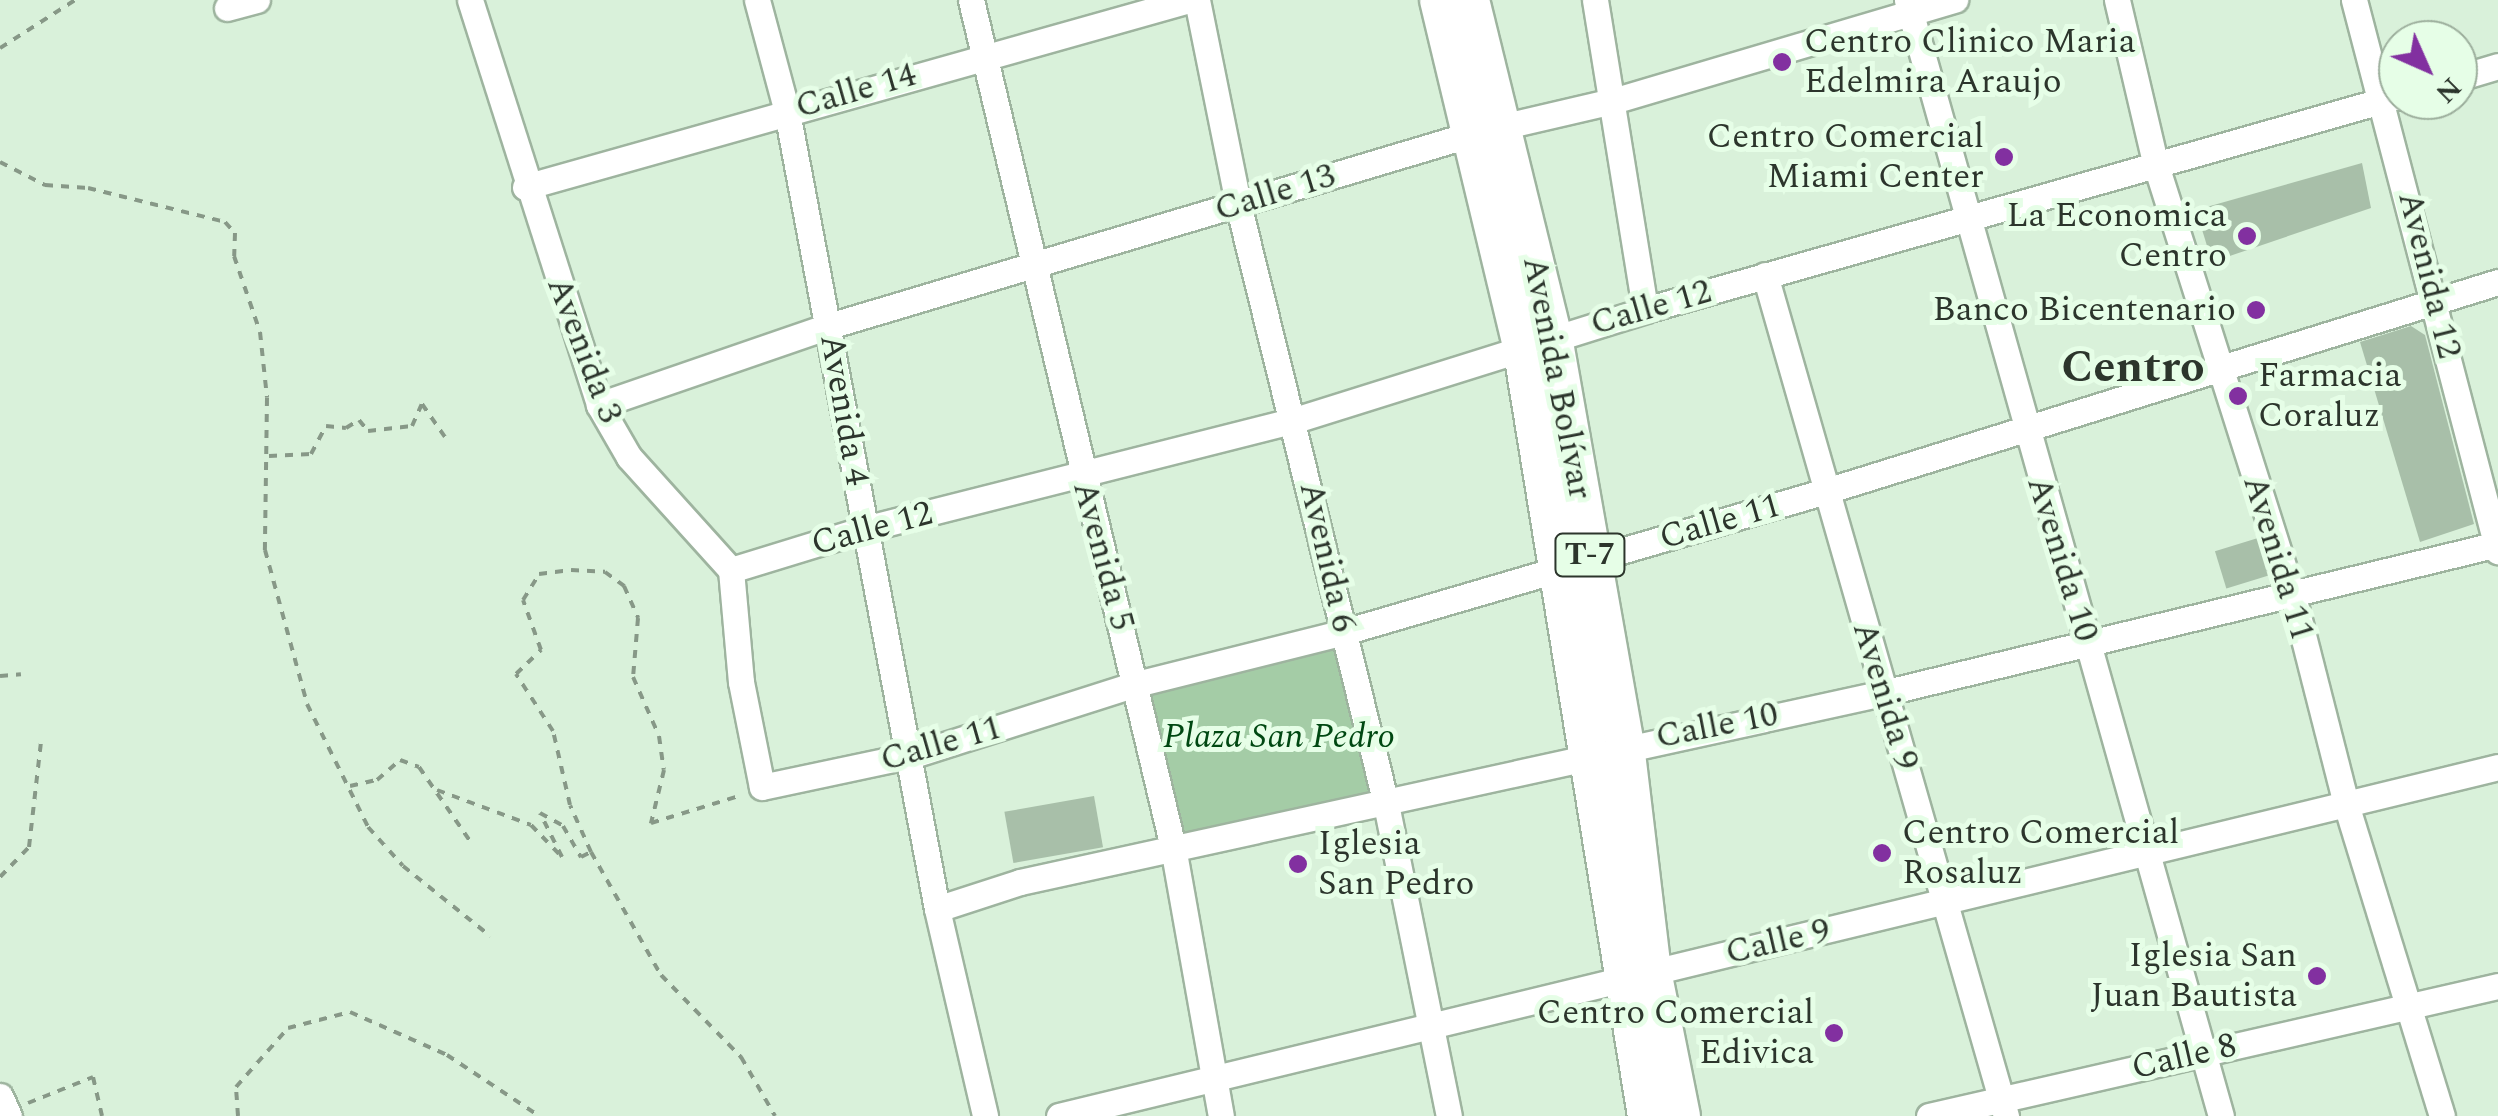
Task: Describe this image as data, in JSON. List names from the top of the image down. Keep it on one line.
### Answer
{"streets":{"highway":["Avenida Bolívar","T-7"],"street":["Calle 14","Calle 13","Avenida 12","Calle 12","Avenida 3","Avenida 4","Calle 11","Avenida 5","Avenida 6","Avenida 11","Avenida 10","Avenida 9","Calle 10","Calle 9","Calle 8"]},"crossings":[["Calle 14","Avenida 3"],["Calle 14","Avenida 4"],["Calle 14","Avenida 5"],["Calle 13","Avenida 3"],["Calle 13","Avenida Bolívar"],["Calle 13","Avenida 4"],["Calle 13","Avenida 5"],["Calle 13","Avenida 6"],["Calle 13","Avenida 10"],["Avenida 12","Calle 11"],["Avenida 12","Calle 10"],["Calle 12","Avenida 3"],["Calle 12","Avenida Bolívar"],["Calle 12","Avenida 4"],["Calle 12","Avenida 5"],["Calle 12","Avenida 6"],["Calle 12","Avenida 11"],["Calle 12","Avenida 10"],["Calle 12","Avenida 9"],["Avenida Bolívar","Calle 11"],["Avenida Bolívar","Calle 10"],["Avenida Bolívar","Calle 9"],["Avenida 4","Calle 11"],["Avenida 4","Calle 10"],["Calle 11","Avenida 5"],["Calle 11","Avenida 6"],["Calle 11","Avenida 11"],["Calle 11","Avenida 10"],["Calle 11","Avenida 9"],["Avenida 5","Calle 10"],["Avenida 5","Calle 9"],["Avenida 6","Calle 10"],["Avenida 6","Calle 9"],["Avenida 11","Calle 10"],["Avenida 11","Calle 9"],["Avenida 11","Calle 8"],["Avenida 10","Calle 10"],["Avenida 10","Calle 9"],["Avenida 10","Calle 8"],["Avenida 9","Calle 10"],["Avenida 9","Calle 9"],["Avenida 9","Calle 8"]],"districts":["Centro"],"parks":["Plaza San Pedro"],"places":["Centro Clinico Maria Edelmira Araujo","Centro Comercial Miami Center","La Economica Centro","Banco Bicentenario","Farmacia Coraluz","Centro Comercial Rosaluz","Iglesia San Pedro","Iglesia San Juan Bautista","Centro Comercial Edivica"],"north":"bottom right"}
